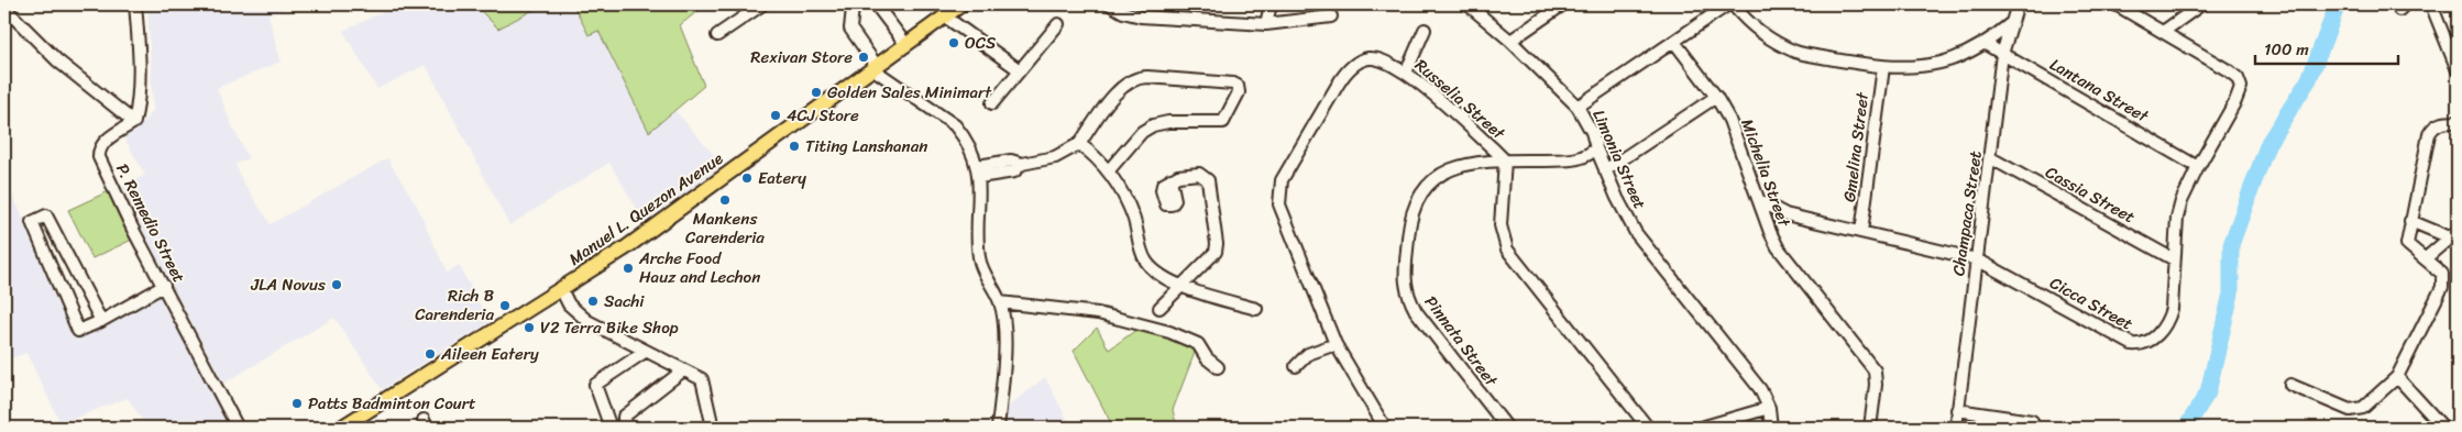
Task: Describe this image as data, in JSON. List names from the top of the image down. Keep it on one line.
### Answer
{"streets":{"main road":["Manuel L. Quezon Avenue"],"street":["Lantana Street","Russelia Street","Gmelina Street","Limonia Street","Michelia Street","Cassia Street","Champaca Street","P. Remedio Street","Cicca Street","Pinnata Street"]},"crossings":[["Lantana Street","Champaca Street"],["Lantana Street","Cicca Street"],["Russelia Street","Pinnata Street"],["Gmelina Street","Cicca Street"],["Limonia Street","Pinnata Street"],["Michelia Street","Cicca Street"],["Cassia Street","Champaca Street"],["Cassia Street","Cicca Street"],["Champaca Street","Cicca Street"]],"places":["OCS","Rexivan Store","Golden Sales Minimart","4CJ Store","Titing Lanshanan","Eatery","Mankens Carenderia","Arche Food Hauz and Lechon","JLA Novus","Sachi","Rich B Carenderia","V2 Terra Bike Shop","Aileen Eatery","Patts Badminton Court"],"scale_bar":"100 m"}
